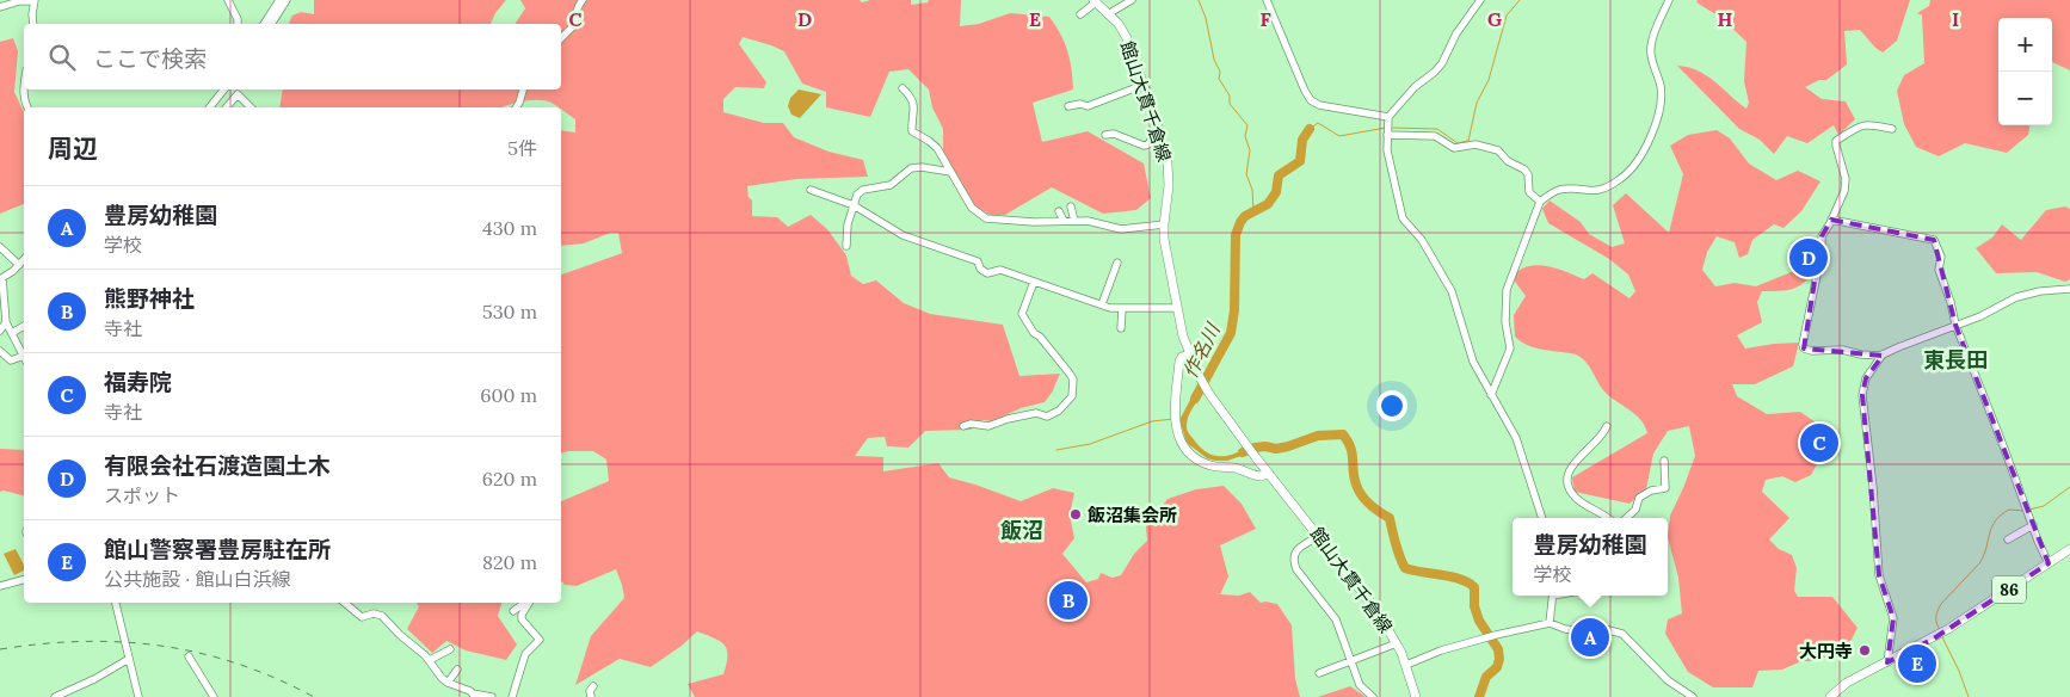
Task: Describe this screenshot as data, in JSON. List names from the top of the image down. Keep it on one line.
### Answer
{"streets":{"main road":["館山大貫千倉線","86"]},"districts":["東長田","飯沼"],"water":["作名川"],"places":["飯沼集会所","大円寺"],"page":{"map_buttons":["+","−"],"search":"ここで検索","heading":["周辺","5件"],"list":[{"mark":"A","name":"豊房幼稚園","note":"学校","value":"430 m"},{"mark":"B","name":"熊野神社","note":"寺社","value":"530 m"},{"mark":"C","name":"福寿院","note":"寺社","value":"600 m"},{"mark":"D","name":"有限会社石渡造園土木","note":"スポット","value":"620 m"},{"mark":"E","name":"館山警察署豊房駐在所","note":"公共施設 · 館山白浜線","value":"820 m"}],"pins":["D","C","B","A","E"],"popup":["豊房幼稚園","学校"]},"grid":{"columns":["C","D","E","F","G","H","I"]}}
